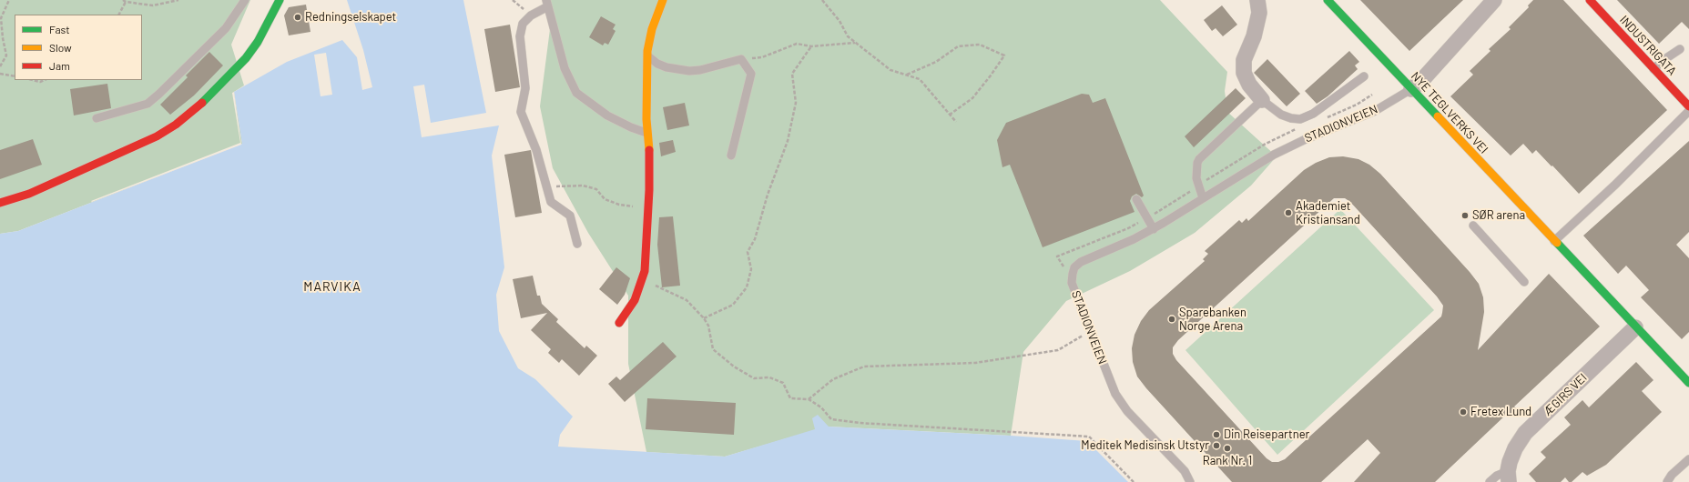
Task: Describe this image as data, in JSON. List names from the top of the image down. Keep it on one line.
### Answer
{"streets":{"street":["INDUSTRIGATA","NYE TEGLVERKS VEI","STADIONVEIEN","ÆGIRS VEI"]},"crossings":[["NYE TEGLVERKS VEI","STADIONVEIEN"],["NYE TEGLVERKS VEI","ÆGIRS VEI"]],"districts":["MARVIKA"],"places":["Redningselskapet","Akademiet Kristiansand","SØR arena","Sparebanken Norge Arena","Fretex Lund","Din Reisepartner","Meditek Medisinsk Utstyr","Rank Nr. 1"],"legend":["Fast","Slow","Jam"]}
